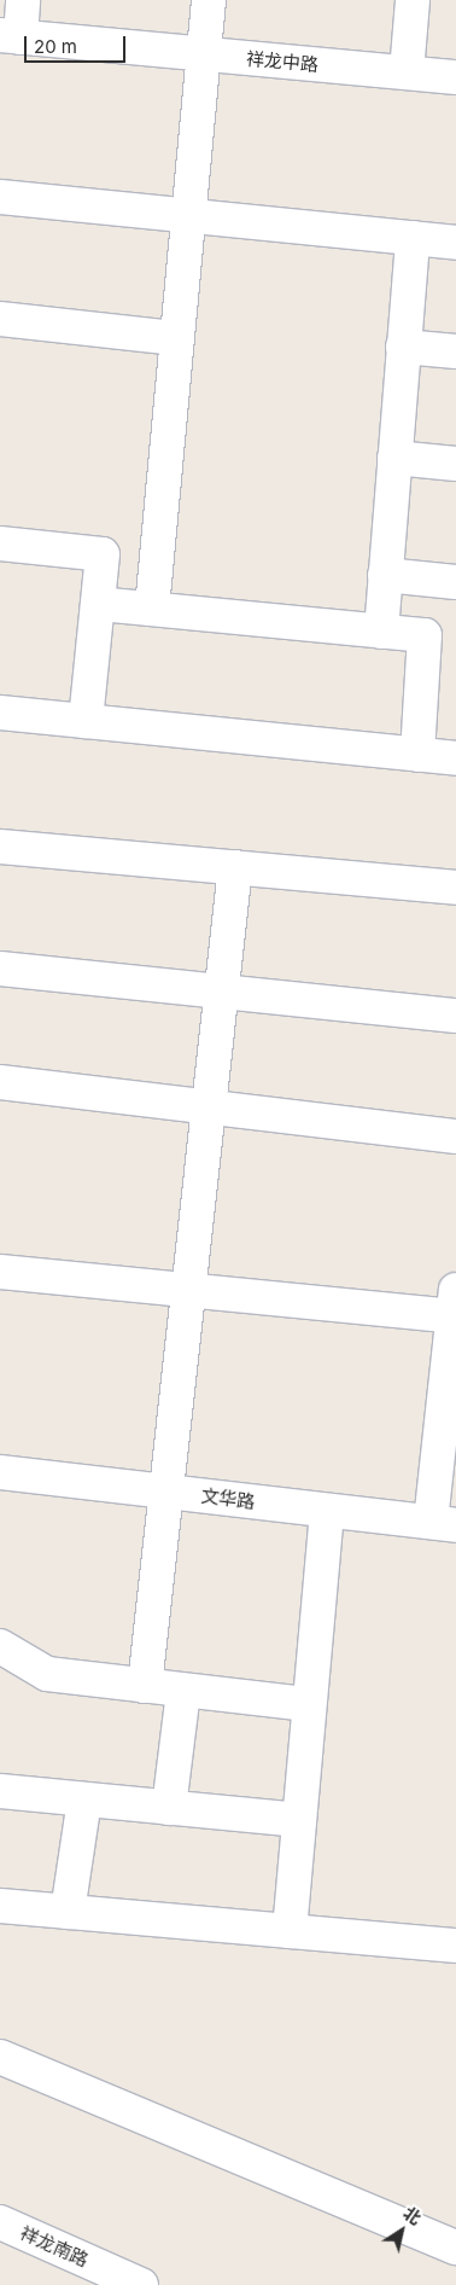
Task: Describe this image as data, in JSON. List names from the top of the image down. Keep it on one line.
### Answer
{"streets":{"street":["祥龙中路","文华路","祥龙南路"]},"scale_bar":"20 m","north":"top right"}
